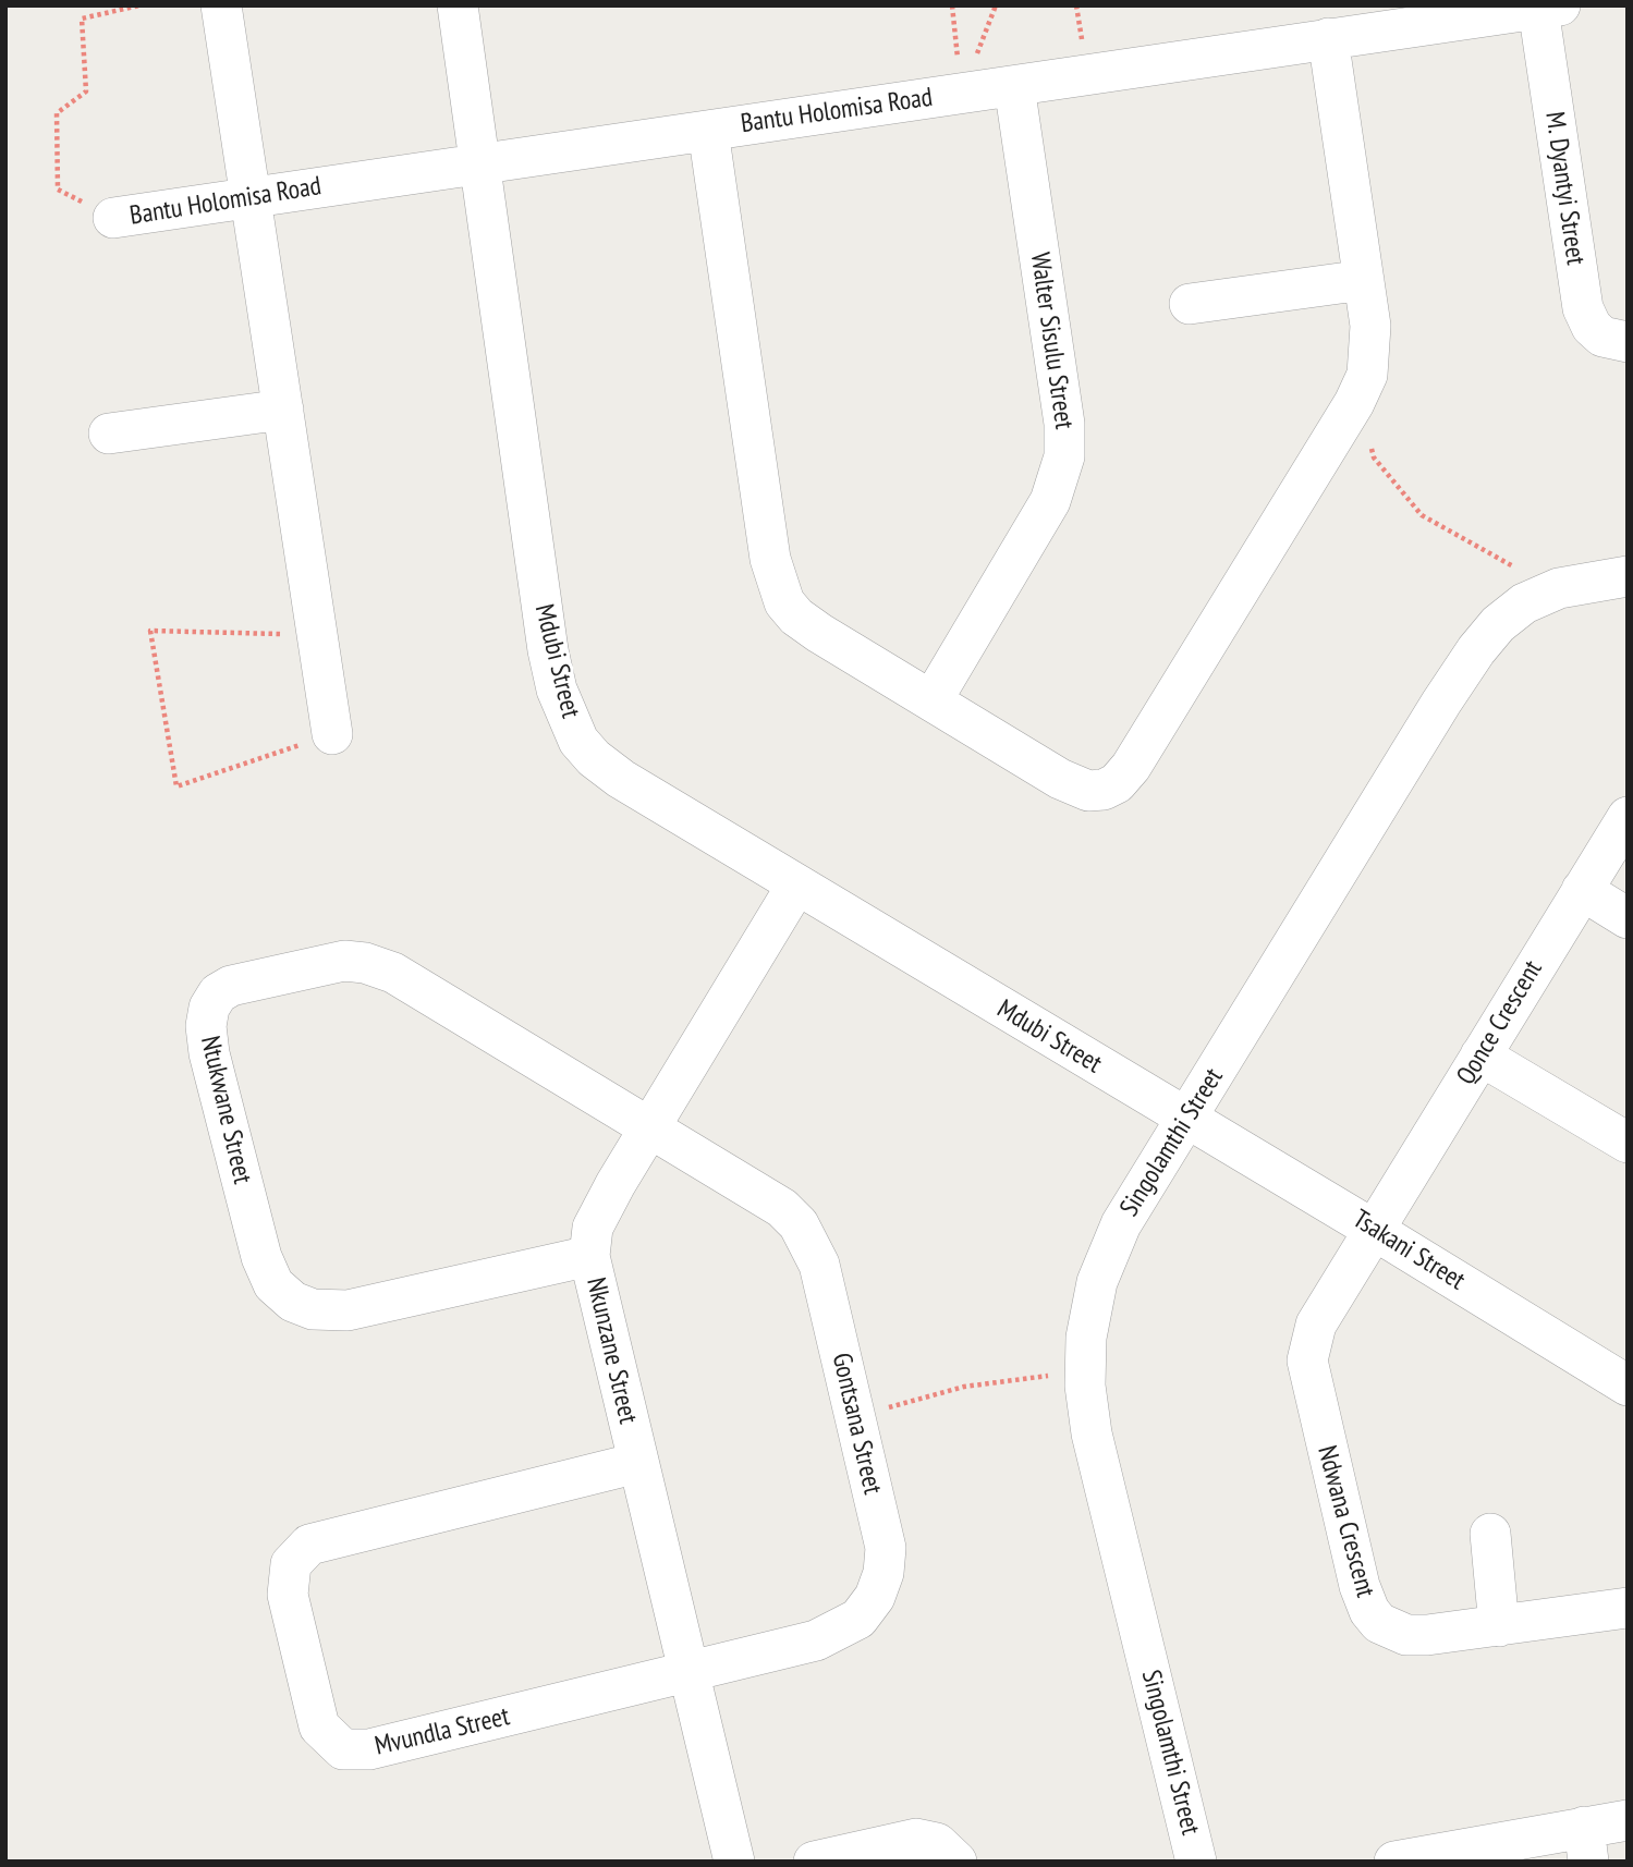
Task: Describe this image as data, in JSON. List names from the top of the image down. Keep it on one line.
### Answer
{"streets":{"street":["Bantu Holomisa Road","M. Dyantyi Street","Walter Sisulu Street","Mdubi Street","Qonce Crescent","Ntukwane Street","Singolamthi Street","Tsakani Street","Nkunzane Street","Gontsana Street","Ndwana Crescent","Mvundla Street"]},"crossings":[["Bantu Holomisa Road","M. Dyantyi Street"],["Bantu Holomisa Road","Walter Sisulu Street"],["Bantu Holomisa Road","Mdubi Street"],["Mdubi Street","Singolamthi Street"],["Mdubi Street","Tsakani Street"],["Mdubi Street","Nkunzane Street"],["Qonce Crescent","Tsakani Street"],["Qonce Crescent","Ndwana Crescent"],["Ntukwane Street","Nkunzane Street"],["Ntukwane Street","Gontsana Street"],["Singolamthi Street","Tsakani Street"],["Tsakani Street","Ndwana Crescent"],["Nkunzane Street","Gontsana Street"],["Nkunzane Street","Mvundla Street"],["Gontsana Street","Mvundla Street"]]}
